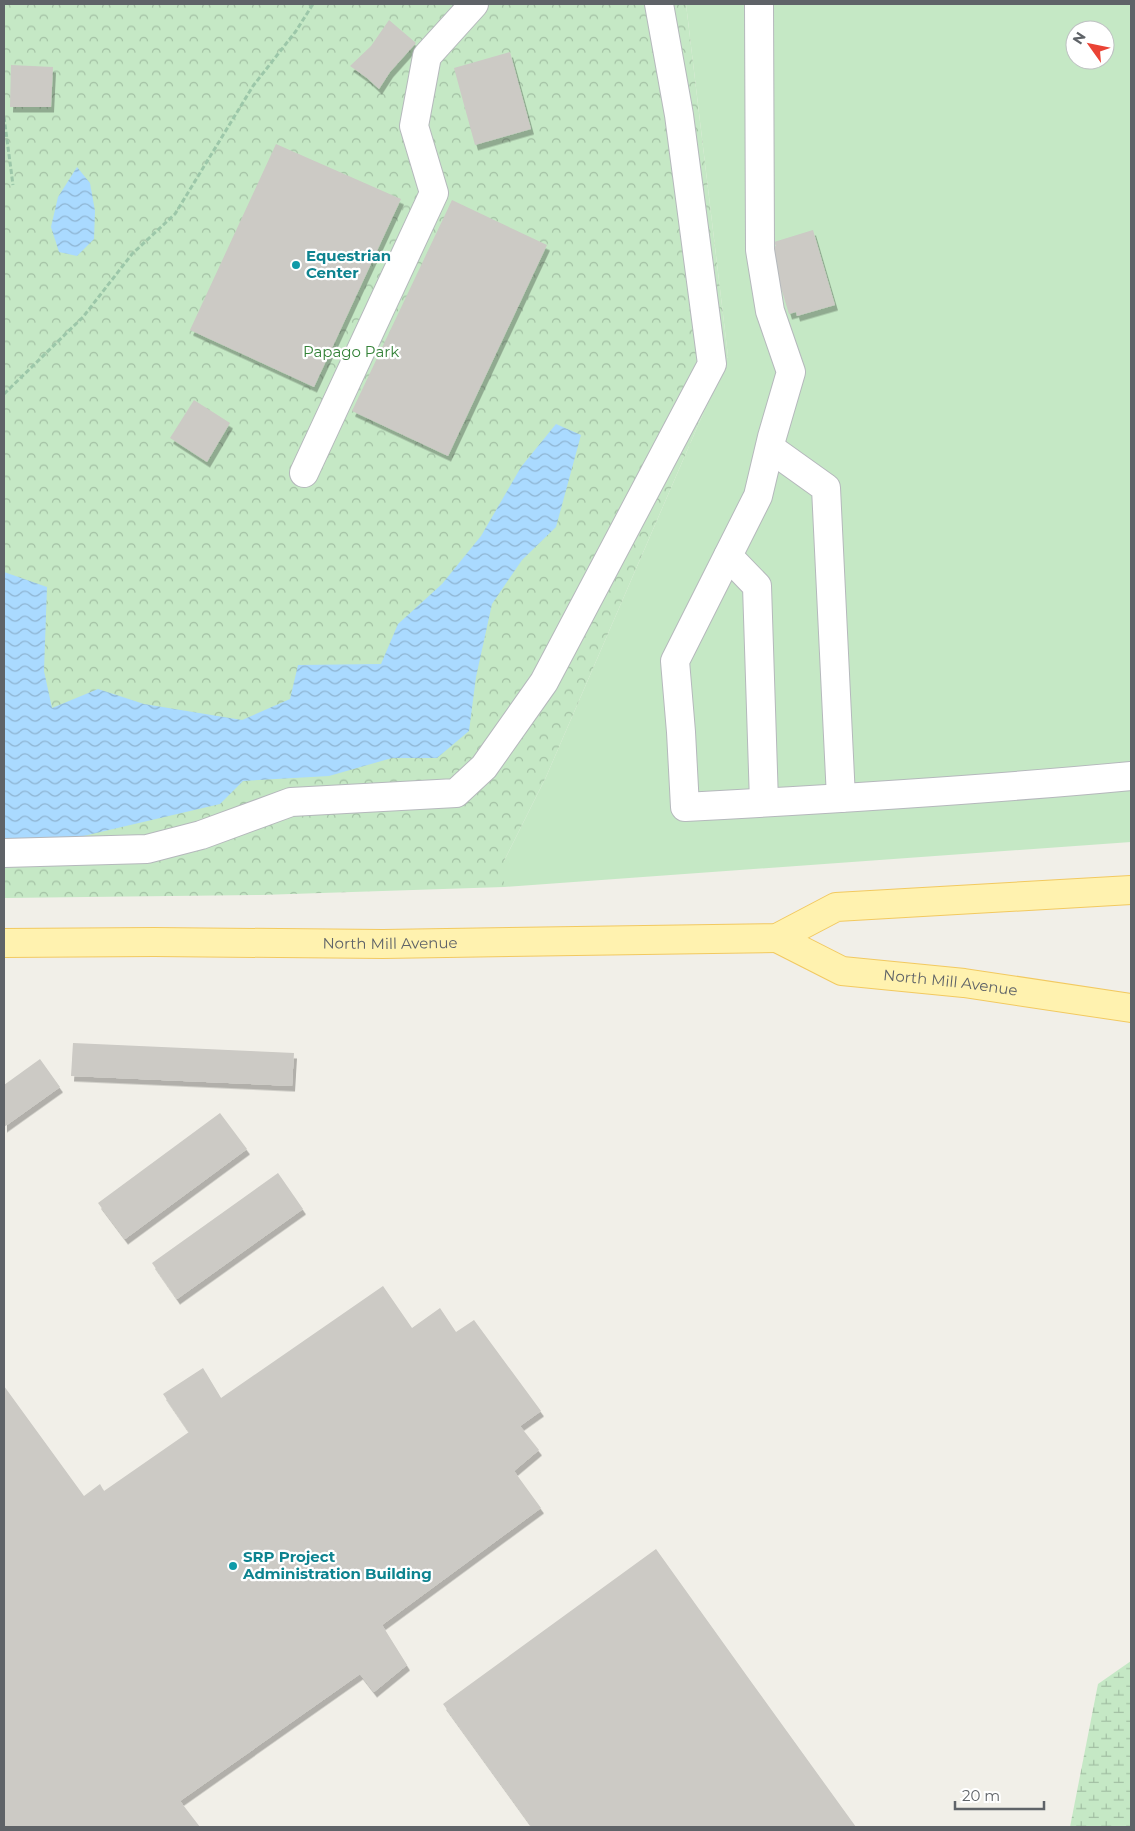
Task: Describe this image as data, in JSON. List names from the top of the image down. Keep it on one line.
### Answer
{"streets":{"main road":["North Mill Avenue"]},"parks":["Papago Park"],"places":["Equestrian Center","SRP Project Administration Building"],"scale_bar":"20 m","north":"top left"}
